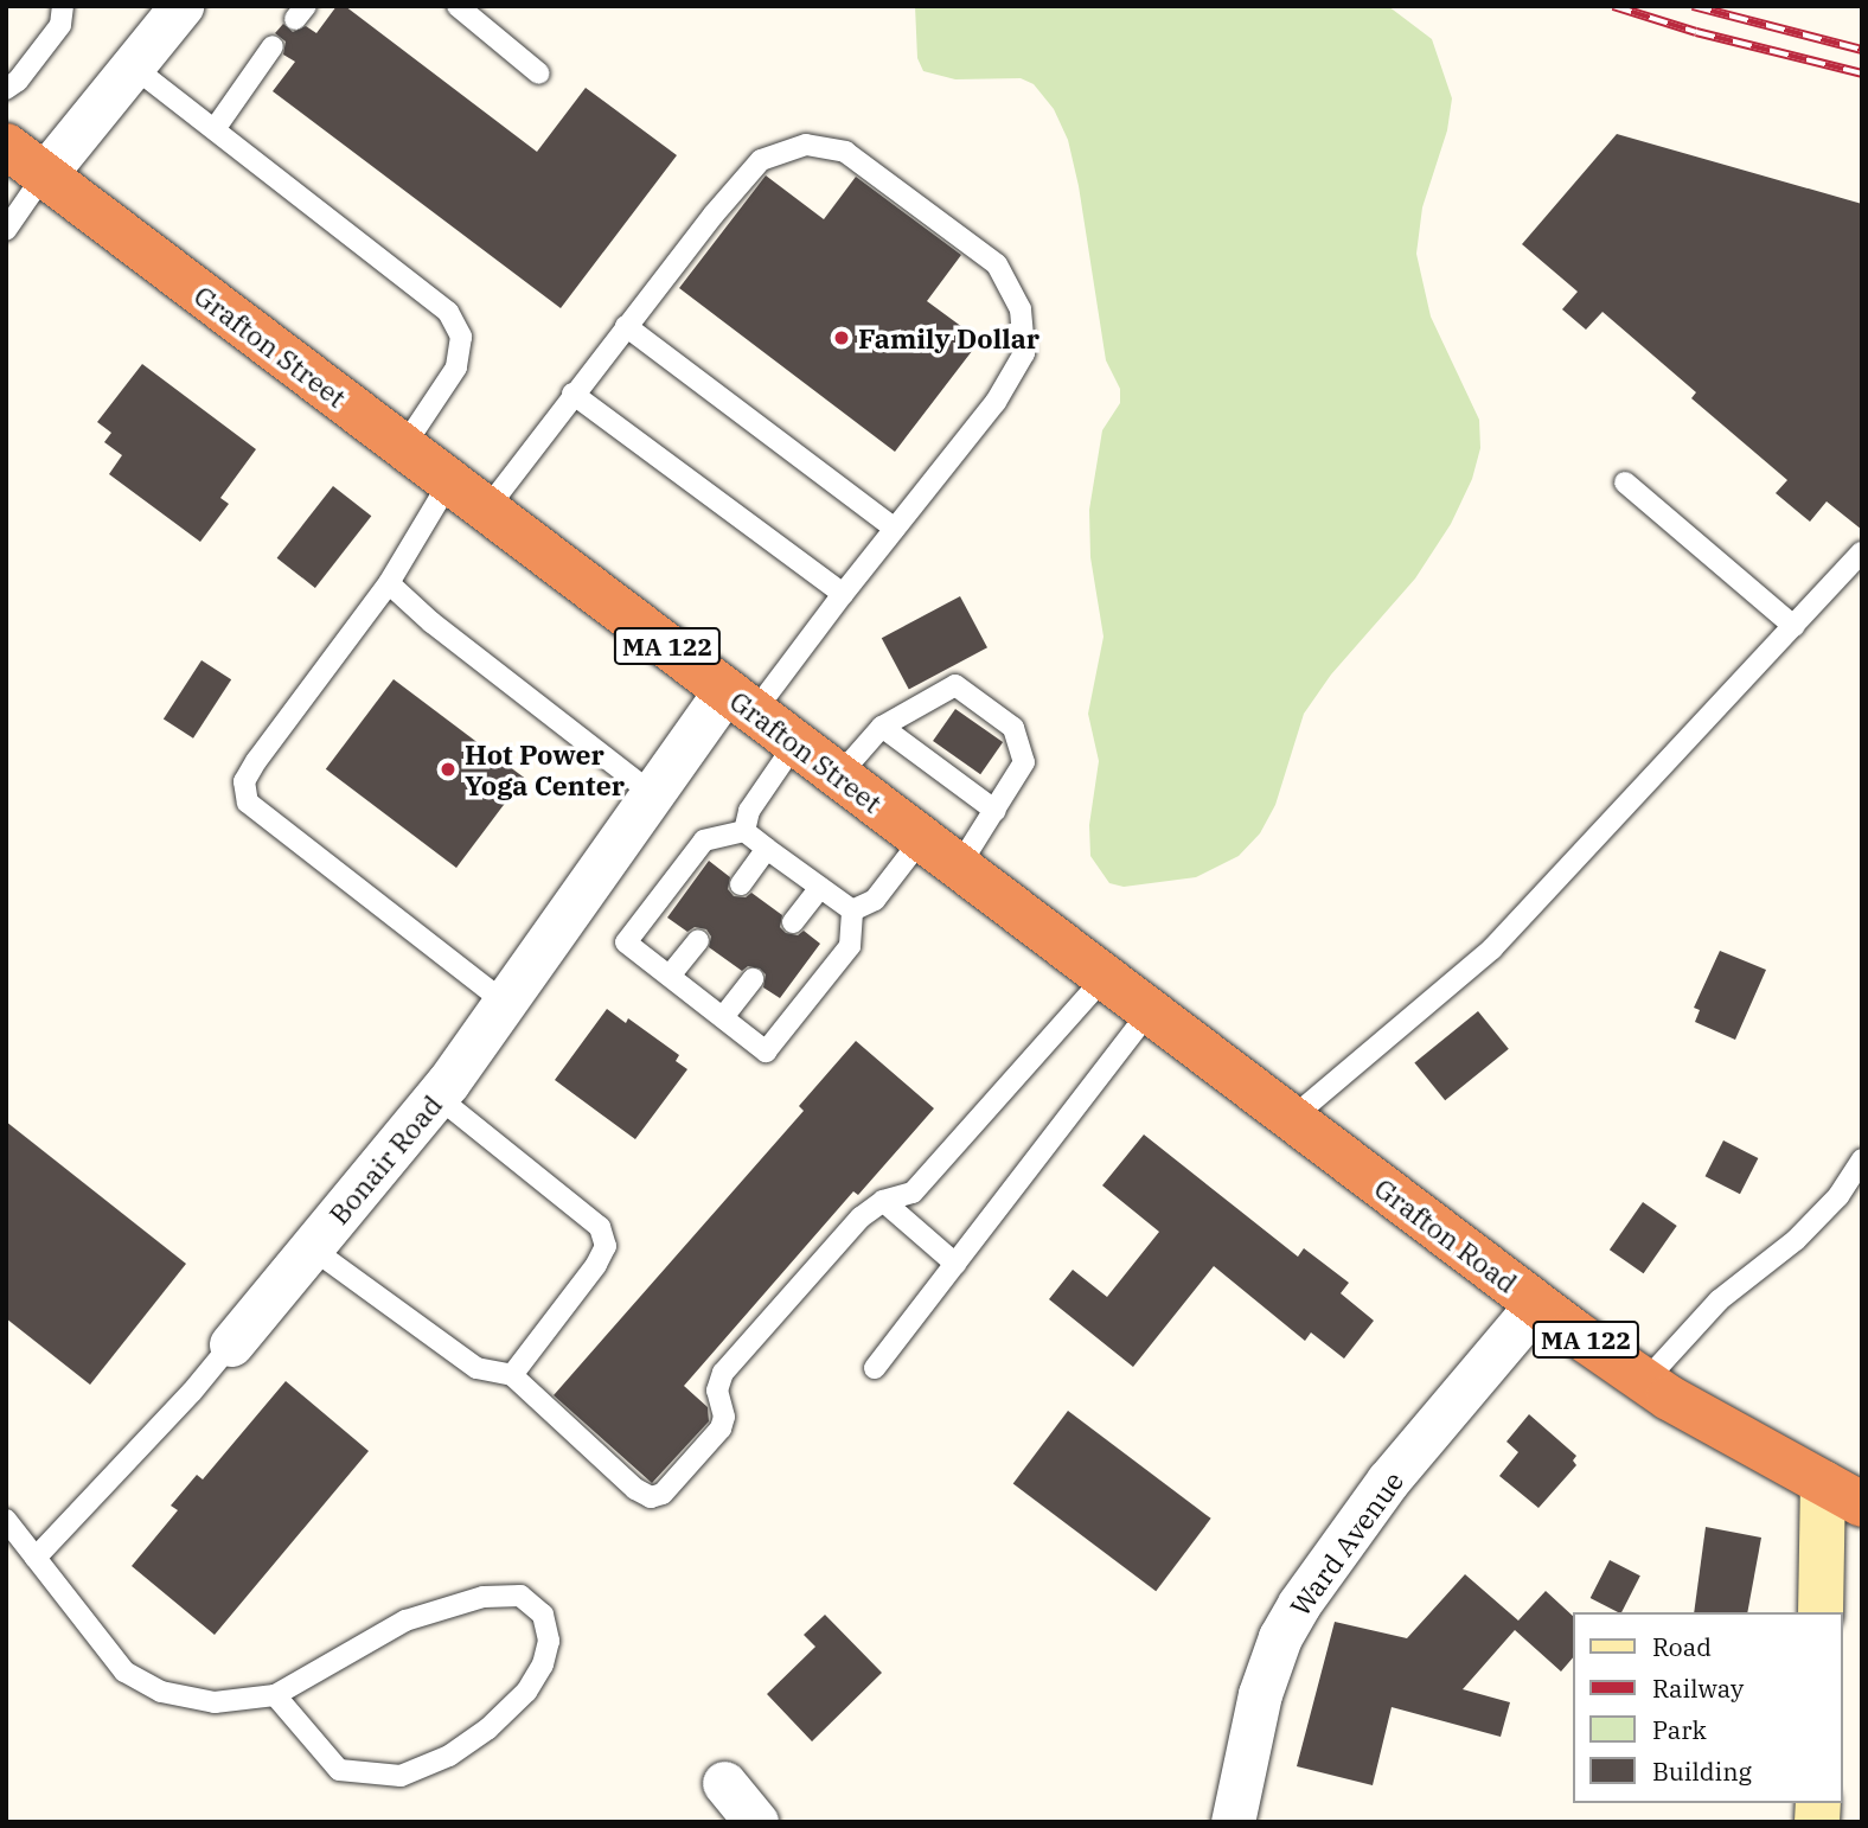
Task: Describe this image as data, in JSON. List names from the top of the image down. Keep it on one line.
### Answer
{"streets":{"highway":["Grafton Street","MA 122","Grafton Road"],"street":["Bonair Road","Ward Avenue"]},"crossings":[["Grafton Street","Bonair Road"],["Grafton Street","Grafton Road"],["Grafton Road","Ward Avenue"]],"places":["Family Dollar","Hot Power Yoga Center"],"legend":["Road","Railway","Park","Building"]}
